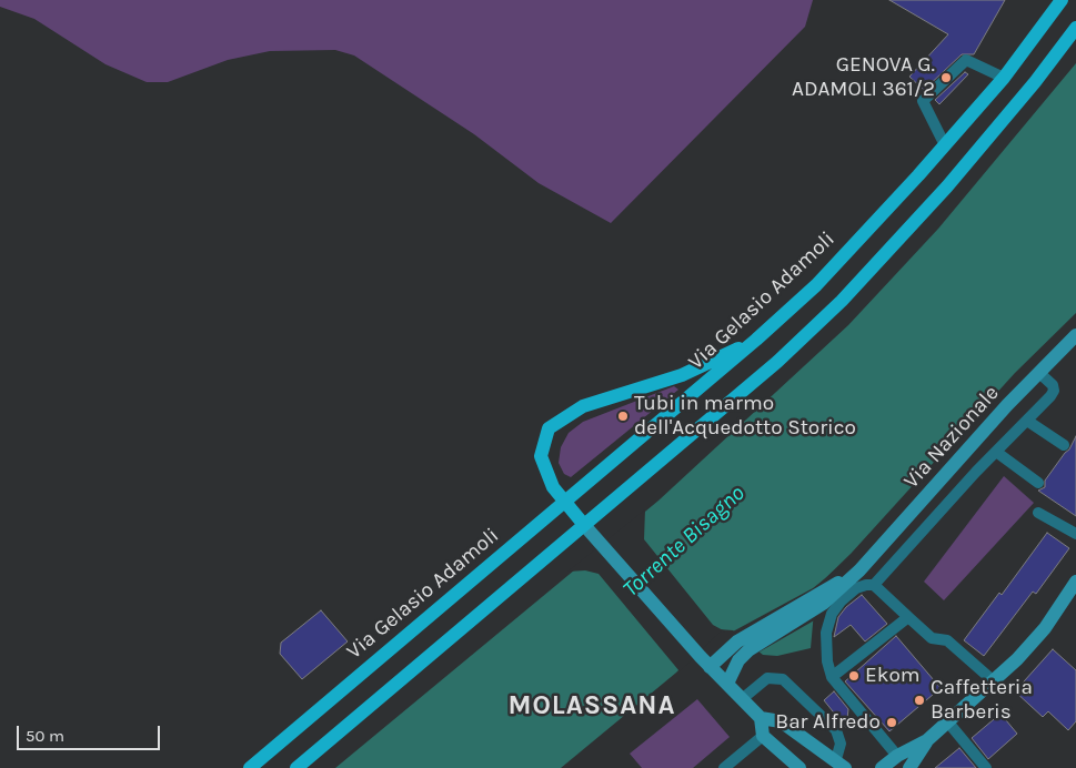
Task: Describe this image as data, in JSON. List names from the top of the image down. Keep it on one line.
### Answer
{"streets":{"main road":["Via Gelasio Adamoli","Via Nazionale"]},"districts":["MOLASSANA"],"water":["Torrente Bisagno"],"places":["GENOVA G. ADAMOLI 361/2","Tubi in marmo dell'Acquedotto Storico","Ekom","Caffetteria Barberis","Bar Alfredo"],"scale_bar":"50 m"}
